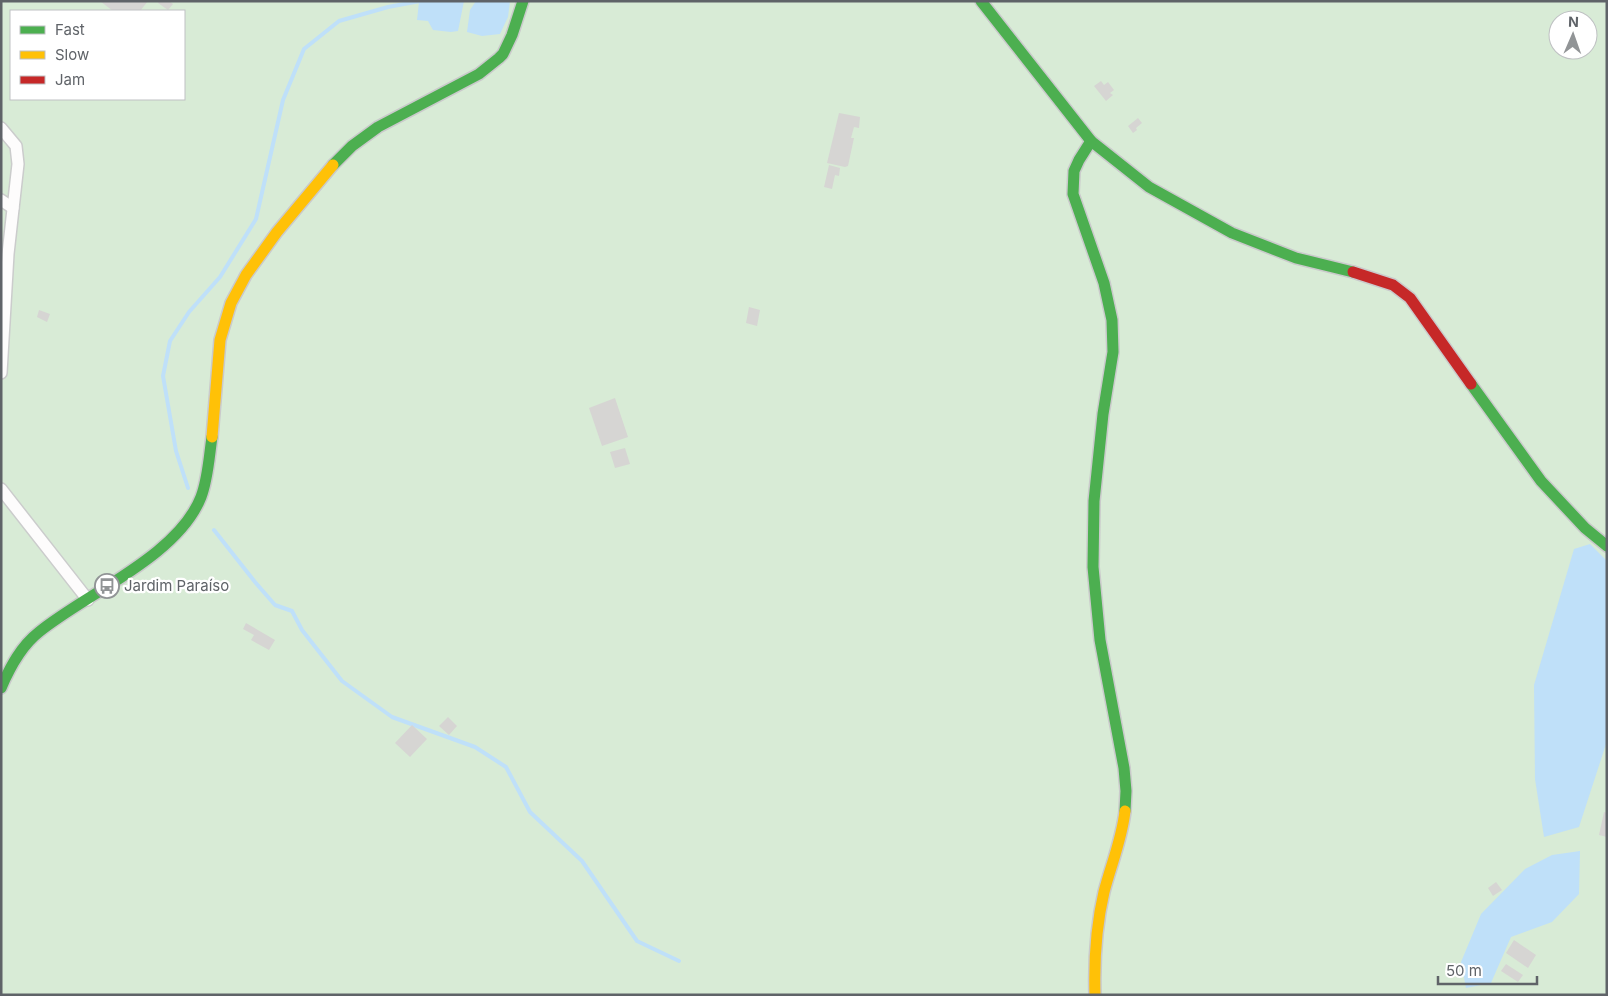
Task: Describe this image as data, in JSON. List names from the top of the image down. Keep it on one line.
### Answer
{"places":{"bus stop":["Jardim Paraíso"]},"legend":["Fast","Slow","Jam"],"scale_bar":"50 m","north":"top"}
